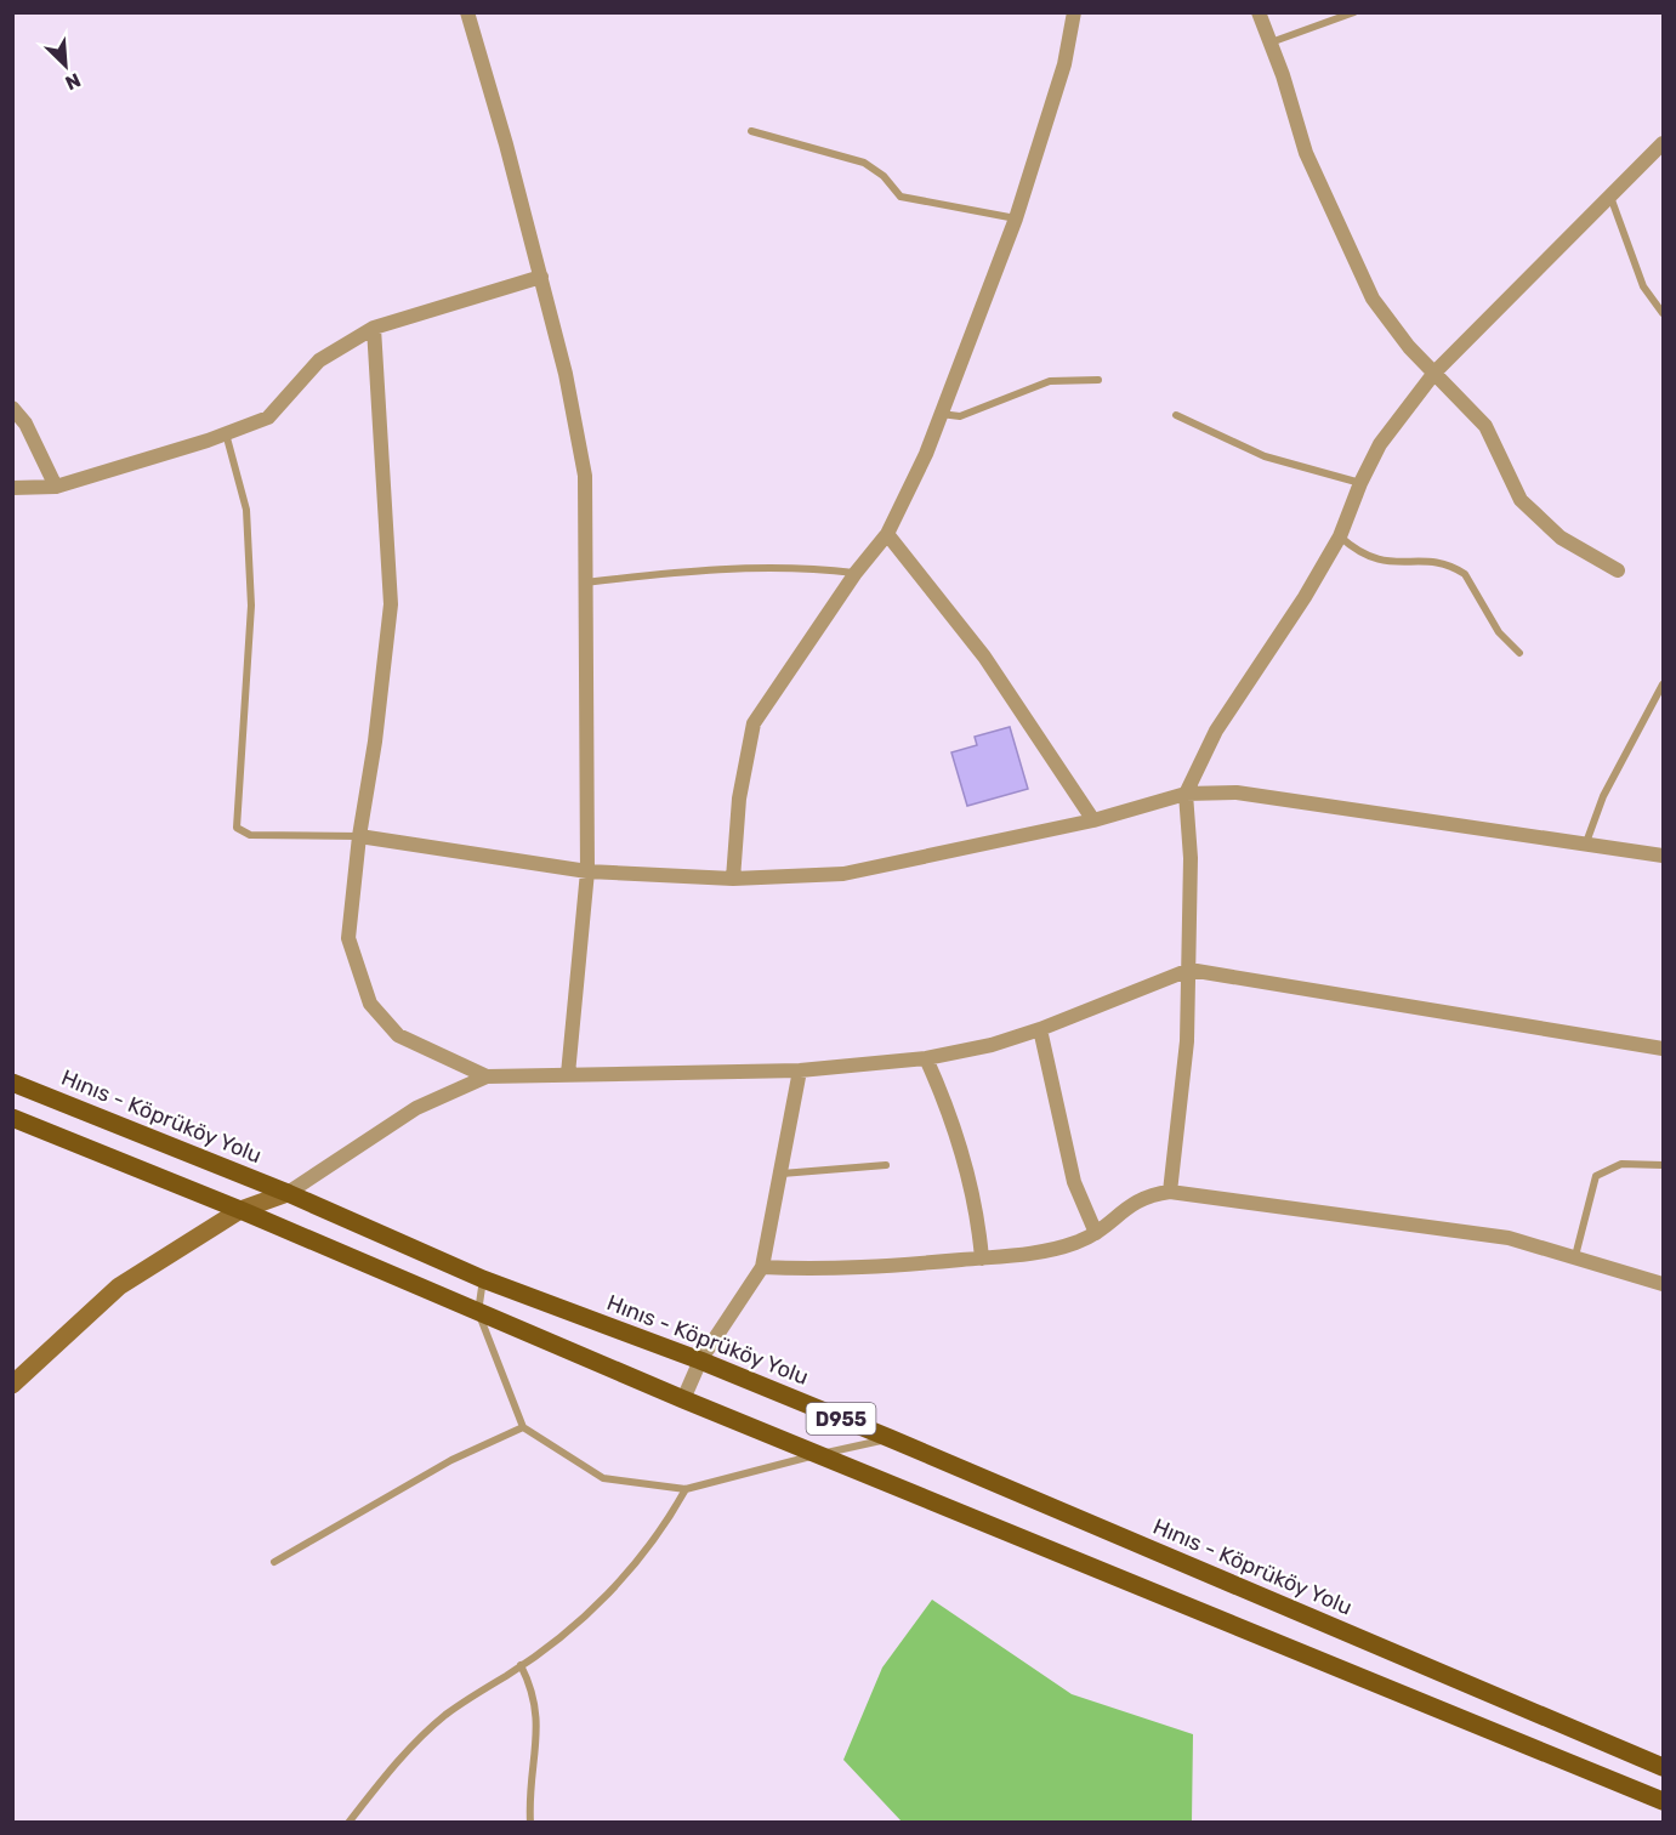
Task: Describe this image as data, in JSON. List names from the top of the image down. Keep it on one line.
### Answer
{"streets":{"main road":["Hınıs - Köprüköy Yolu","D955"]},"north":"bottom right"}
